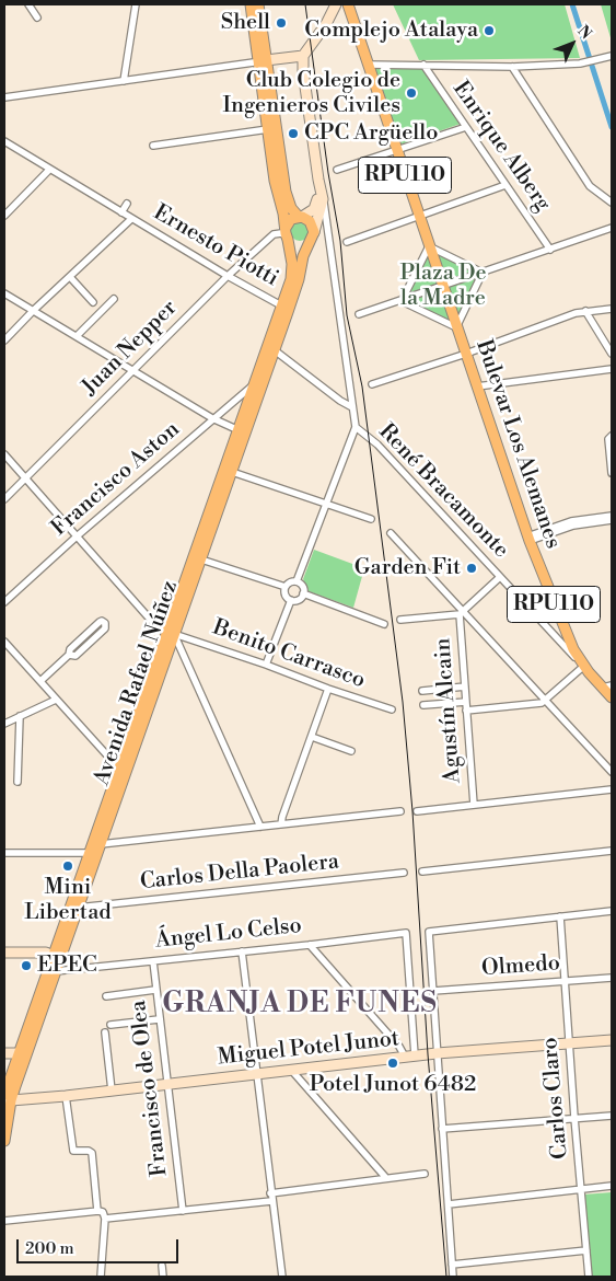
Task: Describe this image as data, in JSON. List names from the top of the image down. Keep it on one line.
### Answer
{"streets":{"main road":["RPU110","Bulevar Los Alemanes","Avenida Rafael Núñez","Miguel Potel Junot"],"street":["Enrique Alberg","Ernesto Piotti","Juan Nepper","Francisco Aston","René Bracamonte","Benito Carrasco","Agustín Alcain","Carlos Della Paolera","Ángel Lo Celso","Olmedo","Francisco de Olea","Carlos Claro"]},"crossings":[["RPU110","Bulevar Los Alemanes"],["RPU110","Avenida Rafael Núñez"],["Ernesto Piotti","Juan Nepper"],["Ernesto Piotti","Avenida Rafael Núñez"],["Juan Nepper","Avenida Rafael Núñez"],["Bulevar Los Alemanes","René Bracamonte"],["Francisco Aston","Avenida Rafael Núñez"],["René Bracamonte","Avenida Rafael Núñez"],["Benito Carrasco","Avenida Rafael Núñez"],["Avenida Rafael Núñez","Carlos Della Paolera"],["Avenida Rafael Núñez","Ángel Lo Celso"],["Avenida Rafael Núñez","Miguel Potel Junot"],["Ángel Lo Celso","Miguel Potel Junot"],["Ángel Lo Celso","Francisco de Olea"],["Olmedo","Carlos Claro"],["Miguel Potel Junot","Francisco de Olea"],["Miguel Potel Junot","Carlos Claro"]],"districts":["GRANJA DE FUNES"],"parks":["Plaza De la Madre"],"places":["Shell","Complejo Atalaya","Club Colegio de Ingenieros Civiles","CPC Argüello","Garden Fit","Mini Libertad","EPEC","Potel Junot 6482"],"scale_bar":"200 m","north":"top right"}
